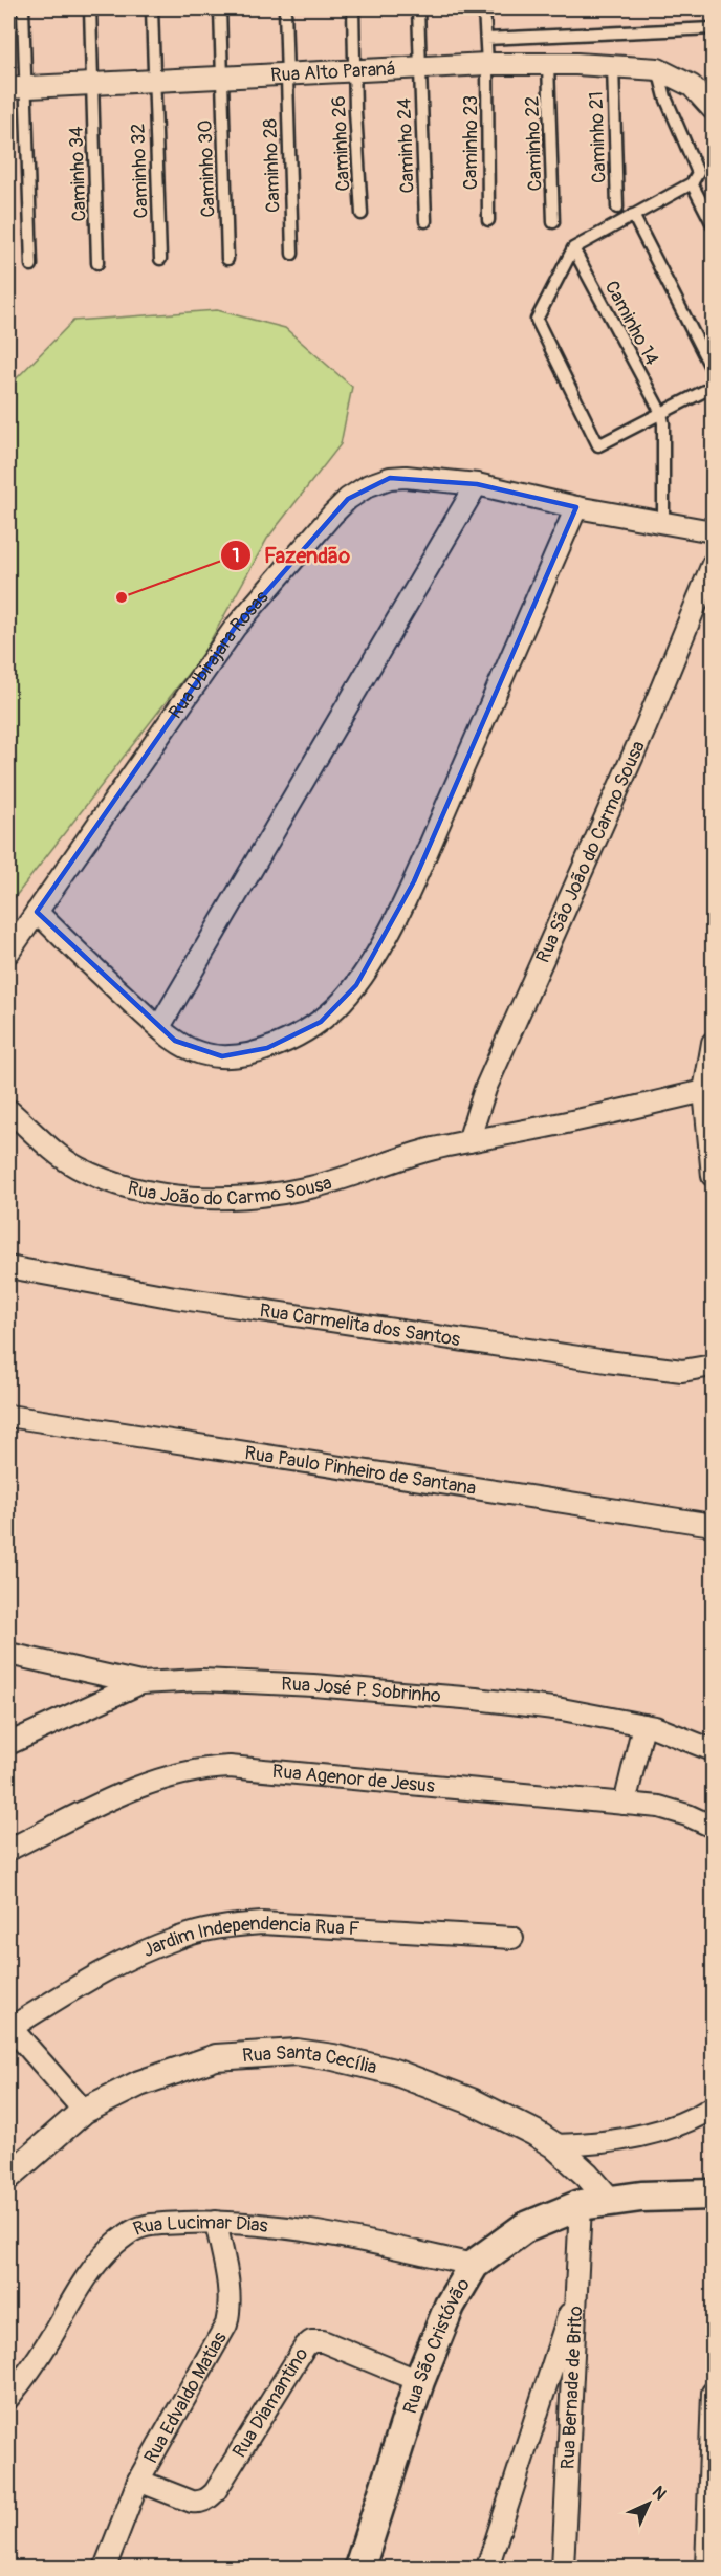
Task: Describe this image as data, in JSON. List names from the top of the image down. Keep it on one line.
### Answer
{"streets":{"main road":["Rua São Cristóvão"],"street":["Rua Alto Paraná","Rua Ubirajara Rosas","Rua São João do Carmo Sousa","Rua João do Carmo Sousa","Rua Carmelita dos Santos","Rua Paulo Pinheiro de Santana","Rua José P. Sobrinho","Rua Agenor de Jesus","Jardim Independencia Rua F","Rua Santa Cecília","Rua Lucimar Dias","Rua Bernade de Brito","Rua Edvaldo Matias","Rua Diamantino"],"lane":["Caminho 21","Caminho 23","Caminho 26","Caminho 22","Caminho 24","Caminho 28","Caminho 30","Caminho 32","Caminho 34","Caminho 14"]},"crossings":[["Rua Alto Paraná","Caminho 21"],["Rua Alto Paraná","Caminho 23"],["Rua Alto Paraná","Caminho 26"],["Rua Alto Paraná","Caminho 22"],["Rua Alto Paraná","Caminho 24"],["Rua Alto Paraná","Caminho 28"],["Rua Alto Paraná","Caminho 30"],["Rua Alto Paraná","Caminho 32"],["Rua Alto Paraná","Caminho 34"],["Rua São João do Carmo Sousa","Rua João do Carmo Sousa"],["Rua Santa Cecília","Rua São Cristóvão"],["Rua Santa Cecília","Rua Bernade de Brito"],["Rua Lucimar Dias","Rua São Cristóvão"],["Rua Lucimar Dias","Rua Edvaldo Matias"],["Rua São Cristóvão","Rua Bernade de Brito"],["Rua São Cristóvão","Rua Diamantino"],["Rua Edvaldo Matias","Rua Diamantino"]],"places":["Fazendão"],"north":"top right"}
